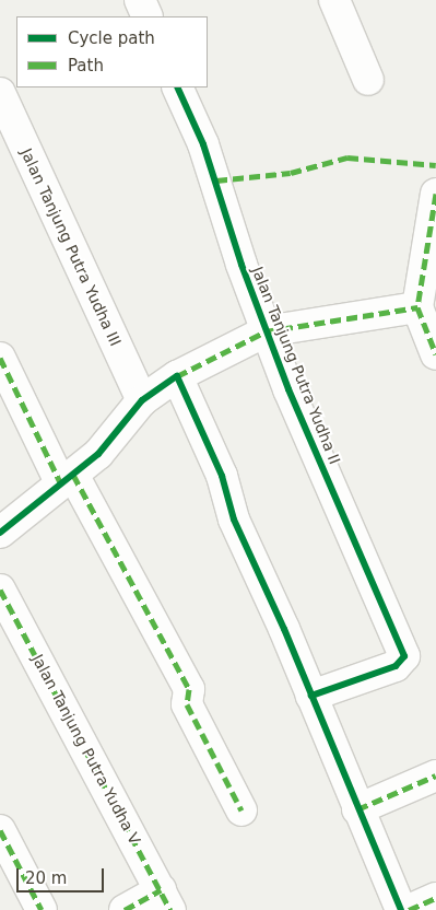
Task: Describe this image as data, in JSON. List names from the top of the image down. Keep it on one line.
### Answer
{"streets":{"street":["Jalan Tanjung Putra Yudha III","Jalan Tanjung Putra Yudha II","Jalan Tanjung Putra Yudha V"]},"legend":["Cycle path","Path"],"scale_bar":"20 m"}
